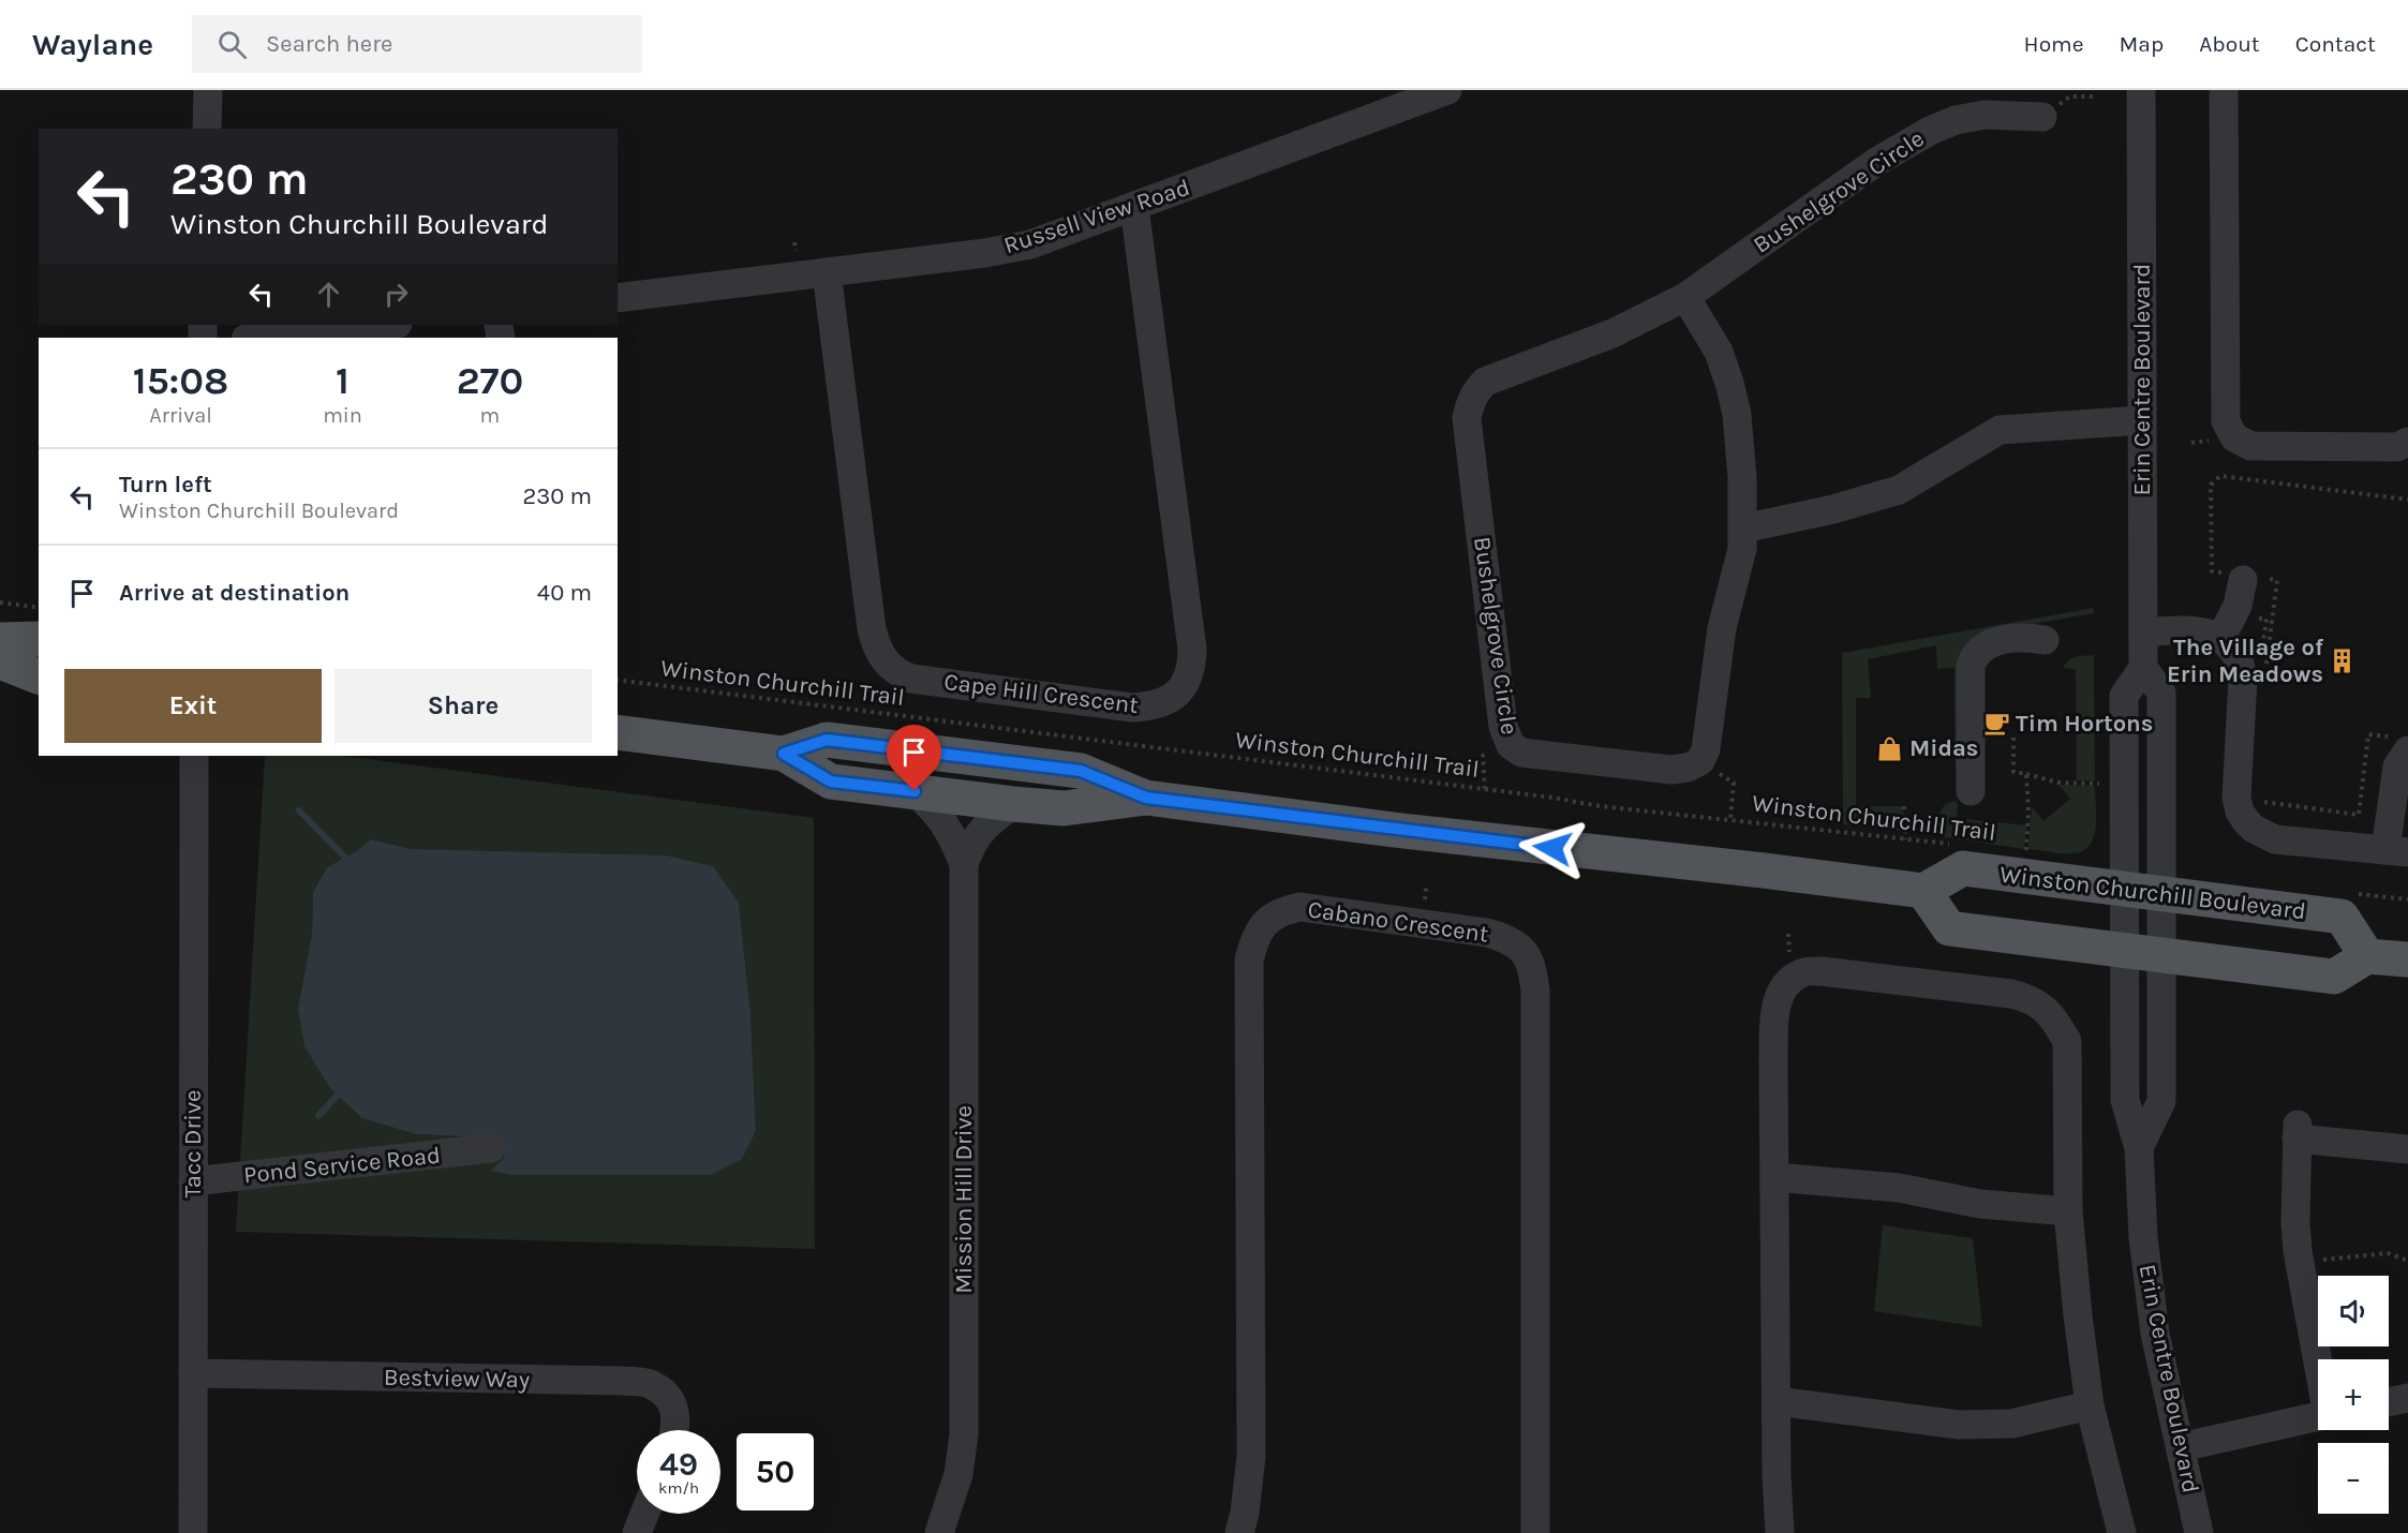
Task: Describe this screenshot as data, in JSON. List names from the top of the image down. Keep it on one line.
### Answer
{"streets":{"main road":["Winston Churchill Boulevard"],"street":["Bushelgrove Circle","Russell View Road","Erin Centre Boulevard","Cape Hill Crescent","Cabano Crescent","Tacc Drive","Pond Service Road","Mission Hill Drive","Bestview Way"],"path":["Winston Churchill Trail"]},"crossings":[["Russell View Road","Cape Hill Crescent"],["Erin Centre Boulevard","Winston Churchill Boulevard"],["Tacc Drive","Pond Service Road"],["Tacc Drive","Bestview Way"]],"places":{"building":["The Village of Erin Meadows"],"cafe":["Tim Hortons"],"shop":["Midas"]},"page":{"header":"Waylane","search":"Search here","nav":["Home","Map","About","Contact"],"turn":["230 m","Winston Churchill Boulevard"],"eta":["15:08","Arrival","1","min","270","m"],"list":[{"name":"Turn left","note":"Winston Churchill Boulevard","value":"230 m"},{"name":"Arrive at destination","value":"40 m"}],"buttons":["Exit","Share"],"map_buttons":["+","−"],"speed":"49 km/h","limit":"50"}}
